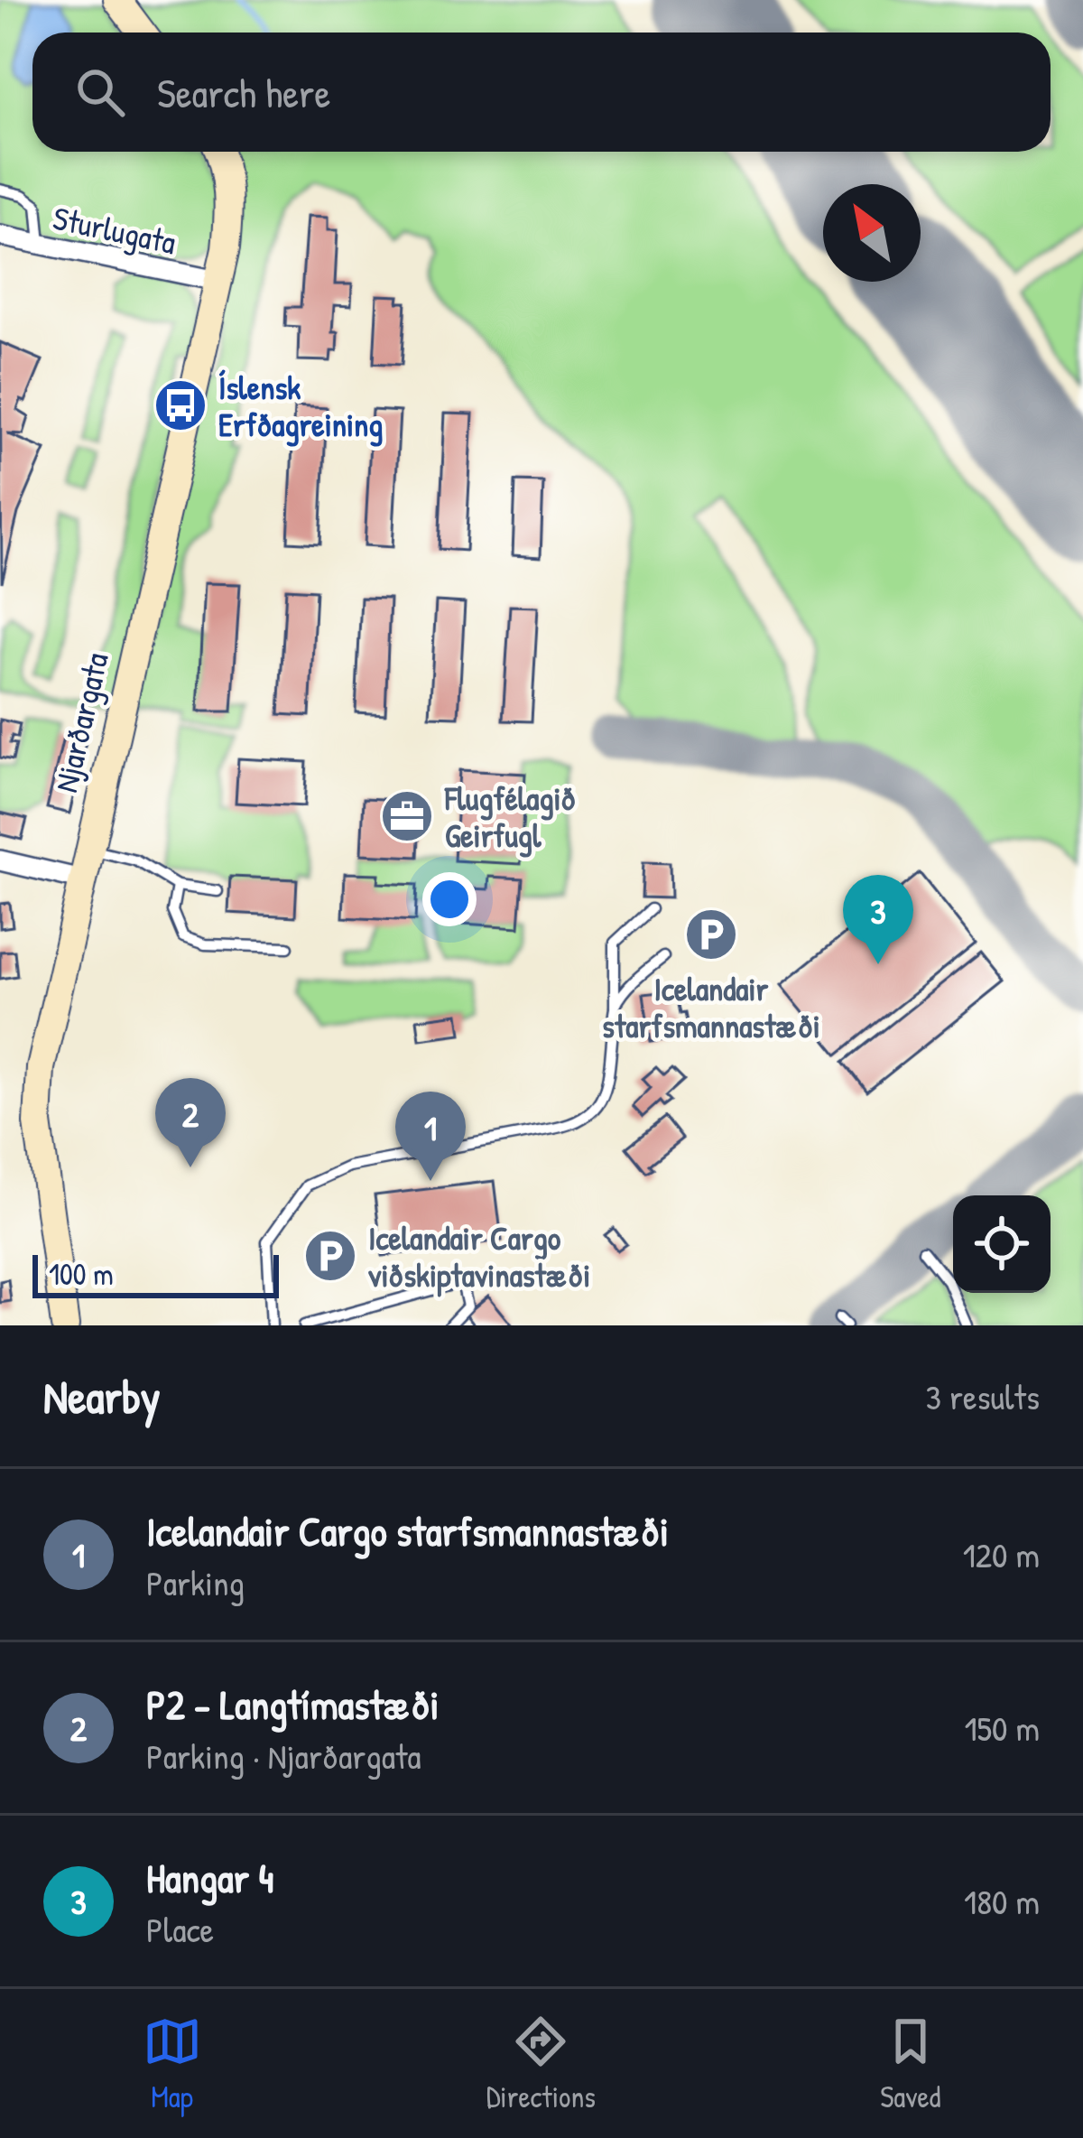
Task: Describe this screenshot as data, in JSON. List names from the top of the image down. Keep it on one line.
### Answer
{"streets":{"main road":["Njarðargata"],"street":["Sturlugata"]},"crossings":[["Sturlugata","Njarðargata"]],"places":{"bus stop":["Íslensk Erfðagreining"],"office":["Flugfélagið Geirfugl"],"parking":["Icelandair starfsmannastæði","Icelandair Cargo viðskiptavinastæði"]},"scale_bar":"100 m","north":"top left","page":{"search":"Search here","pins":["3","2","1"],"scale":"100 m","heading":["Nearby","3 results"],"list":[{"mark":"1","name":"Icelandair Cargo starfsmannastæði","note":"Parking","value":"120 m"},{"mark":"2","name":"P2 - Langtímastæði","note":"Parking · Njarðargata","value":"150 m"},{"mark":"3","name":"Hangar 4","note":"Place","value":"180 m"}],"nav":["Map","Directions","Saved"]}}
